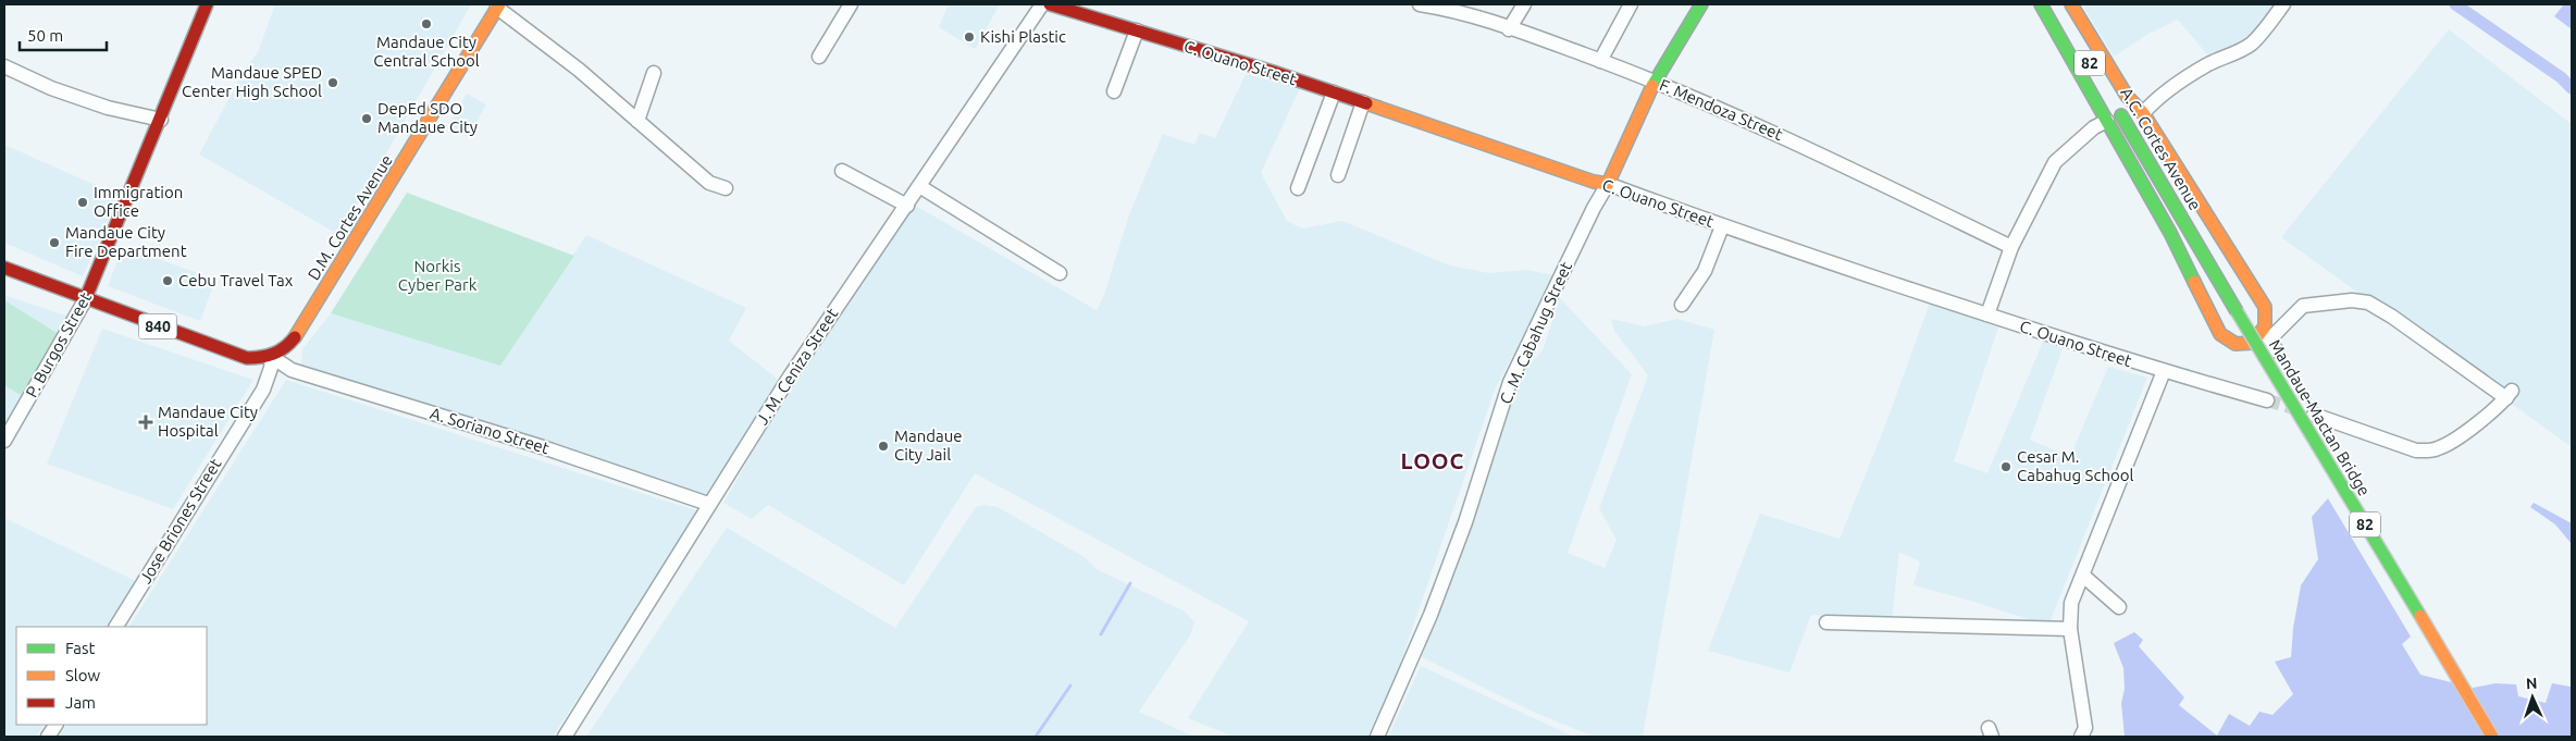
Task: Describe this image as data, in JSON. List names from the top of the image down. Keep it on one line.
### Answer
{"streets":{"main road":["C. Ouano Street","82","A.C. Cortes Avenue","D.M. Cortes Avenue","840","C. M. Cabahug Street","P. Burgos Street","Mandaue-Mactan Bridge"],"street":["F. Mendoza Street","J. M. Ceniza Street","A. Soriano Street","Jose Briones Street"]},"crossings":[["C. Ouano Street","C. M. Cabahug Street"],["F. Mendoza Street","C. M. Cabahug Street"],["A.C. Cortes Avenue","Mandaue-Mactan Bridge"],["D.M. Cortes Avenue","840"],["D.M. Cortes Avenue","A. Soriano Street"],["D.M. Cortes Avenue","Jose Briones Street"],["840","P. Burgos Street"],["840","A. Soriano Street"],["840","Jose Briones Street"],["J. M. Ceniza Street","A. Soriano Street"],["A. Soriano Street","Jose Briones Street"]],"districts":["LOOC"],"parks":["Norkis Cyber Park"],"places":{"other":["Mandaue City Central School","Kishi Plastic","Mandaue SPED Center High School","DepEd SDO Mandaue City","Immigration Office","Mandaue City Fire Department","Cebu Travel Tax","Mandaue City Jail","Cesar M. Cabahug School"],"health":["Mandaue City Hospital"]},"legend":["Fast","Slow","Jam"],"scale_bar":"50 m","north":"top"}
